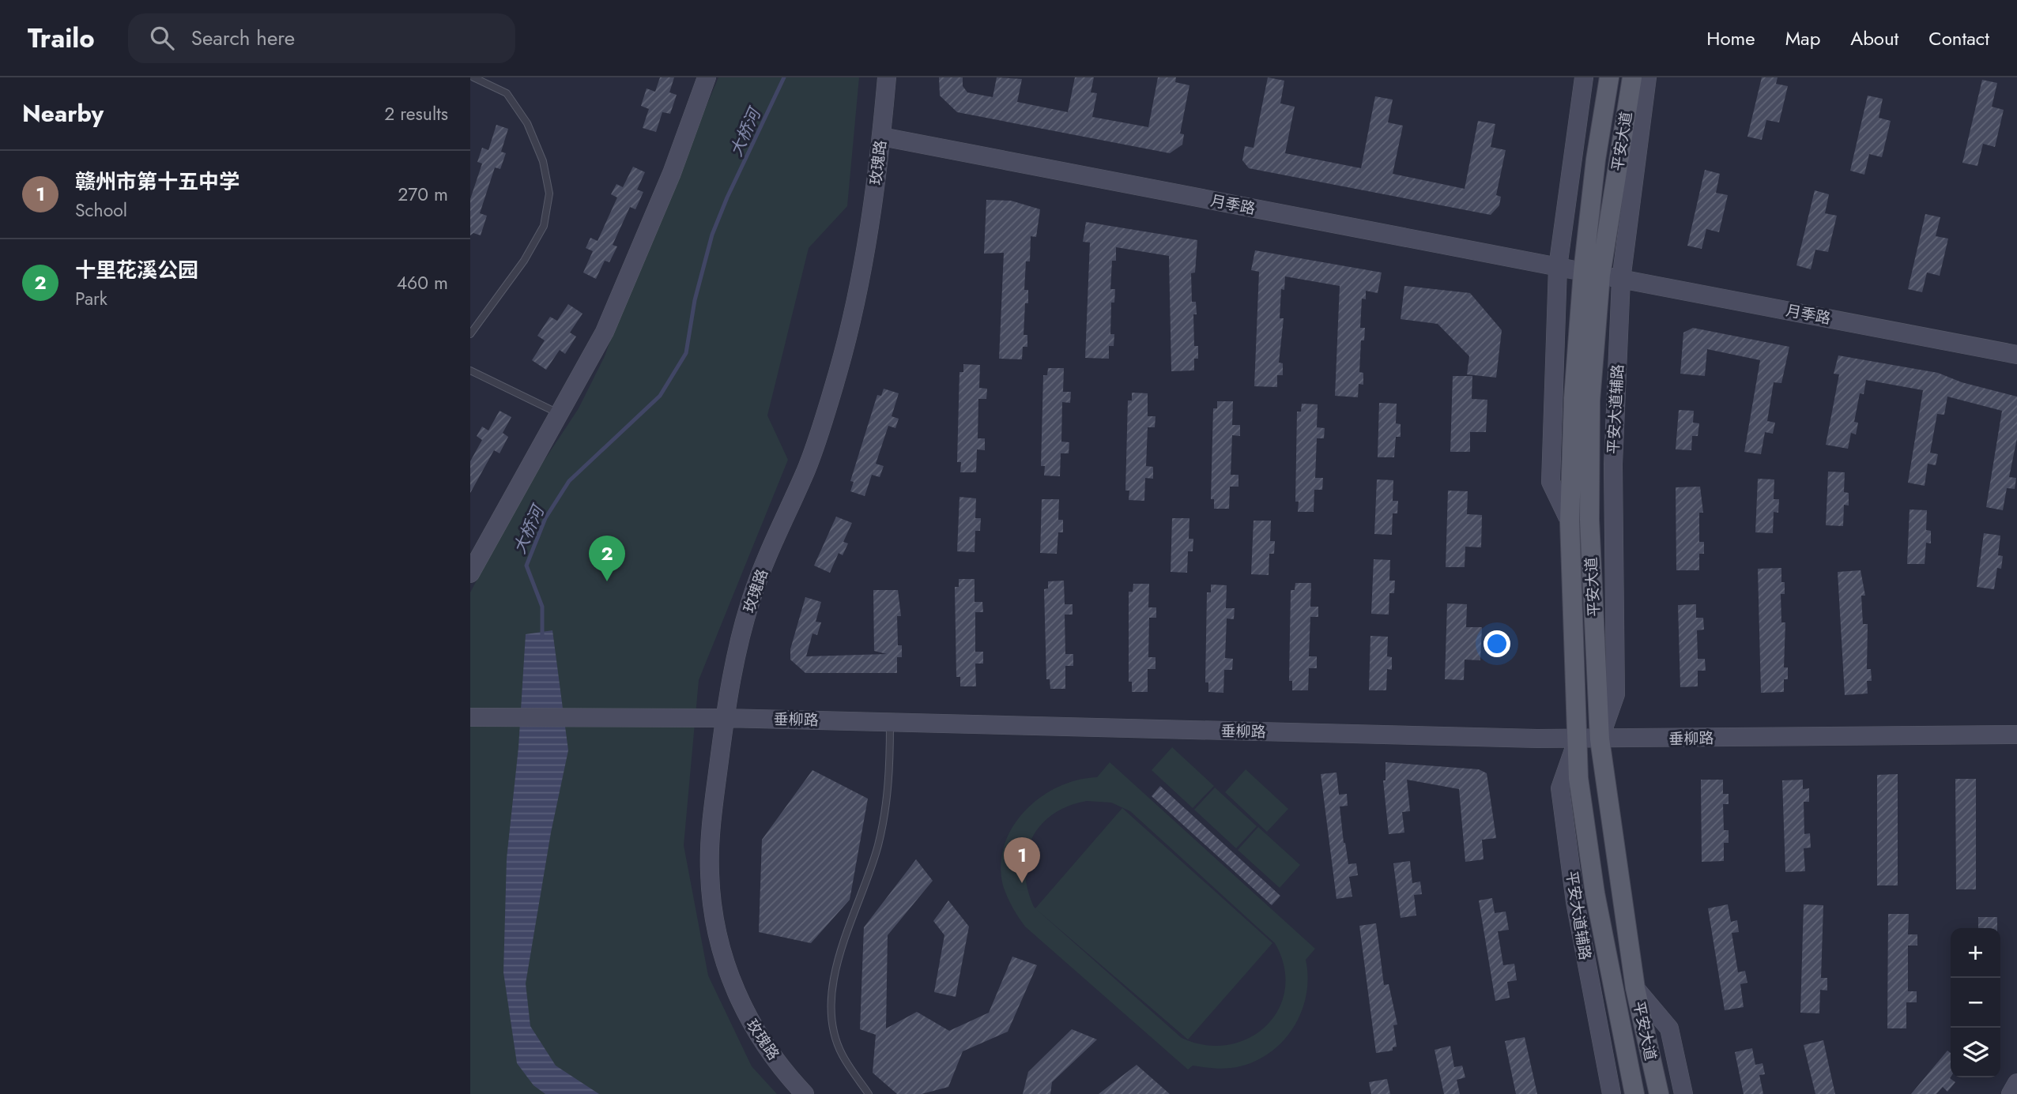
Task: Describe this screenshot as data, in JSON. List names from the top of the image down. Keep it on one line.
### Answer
{"streets":{"main road":["平安大道"],"street":["玫瑰路","月季路","平安大道辅路","垂柳路"]},"crossings":[["平安大道","月季路"],["平安大道","平安大道辅路"],["平安大道","垂柳路"],["玫瑰路","月季路"],["玫瑰路","垂柳路"],["月季路","平安大道辅路"],["平安大道辅路","垂柳路"]],"water":["大桥河"],"page":{"header":"Trailo","search":"Search here","nav":["Home","Map","About","Contact"],"heading":["Nearby","2 results"],"list":[{"mark":"1","name":"赣州市第十五中学","note":"School","value":"270 m"},{"mark":"2","name":"十里花溪公园","note":"Park","value":"460 m"}],"pins":["2","1"],"map_buttons":["+","−"]}}
